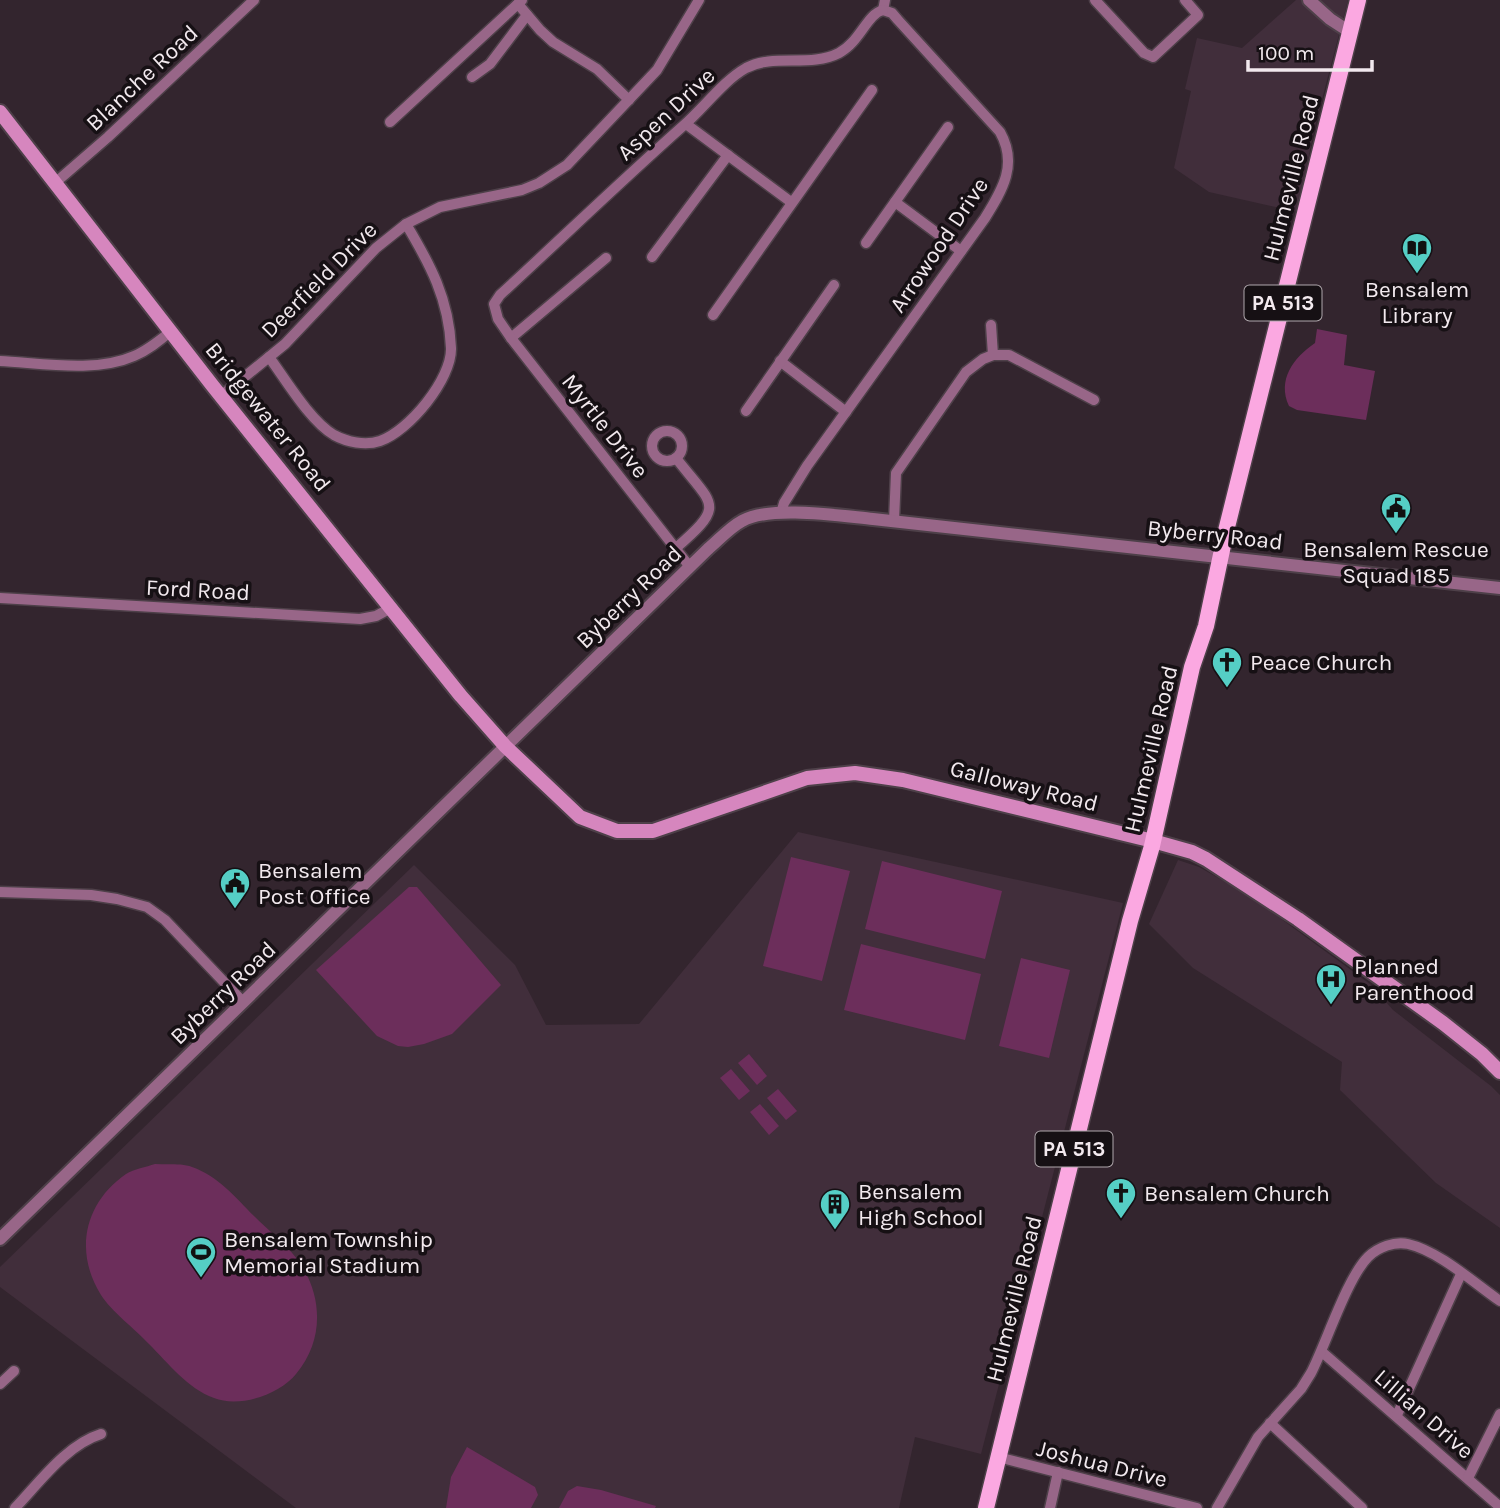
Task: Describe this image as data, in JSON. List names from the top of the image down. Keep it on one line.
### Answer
{"streets":{"main road":["Hulmeville Road","PA 513","Bridgewater Road","Galloway Road"],"street":["Blanche Road","Aspen Drive","Arrowood Drive","Deerfield Drive","Myrtle Drive","Byberry Road","Ford Road","Lillian Drive","Joshua Drive"]},"crossings":[["Blanche Road","Bridgewater Road"],["Aspen Drive","Arrowood Drive"],["Aspen Drive","Myrtle Drive"],["Hulmeville Road","Byberry Road"],["Hulmeville Road","Galloway Road"],["Hulmeville Road","Joshua Drive"],["Arrowood Drive","Byberry Road"],["Deerfield Drive","Bridgewater Road"],["Bridgewater Road","Byberry Road"],["Bridgewater Road","Ford Road"],["Bridgewater Road","Galloway Road"],["Myrtle Drive","Byberry Road"],["Byberry Road","Galloway Road"]],"places":{"library":["Bensalem Library"],"public building":["Bensalem Rescue Squad 185","Bensalem Post Office"],"church":["Peace Church","Bensalem Church"],"hospital":["Planned Parenthood"],"building":["Bensalem High School"],"sports":["Bensalem Township Memorial Stadium"]},"scale_bar":"100 m"}
